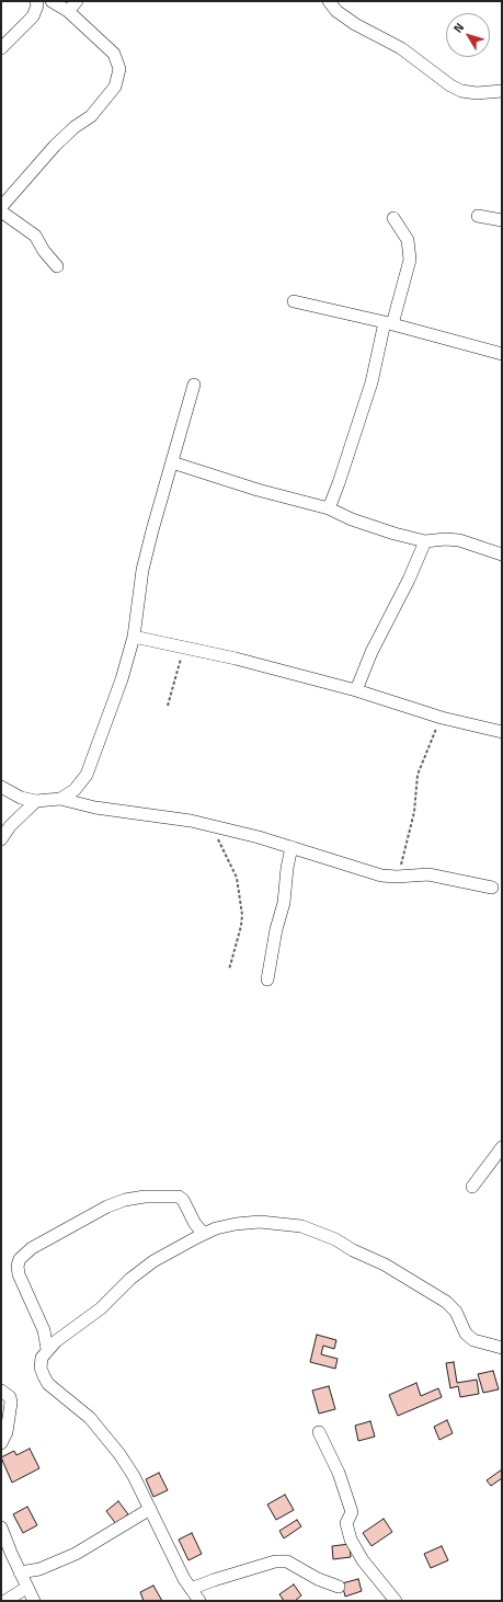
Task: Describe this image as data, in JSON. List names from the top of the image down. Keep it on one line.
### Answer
{"north":"top left"}
